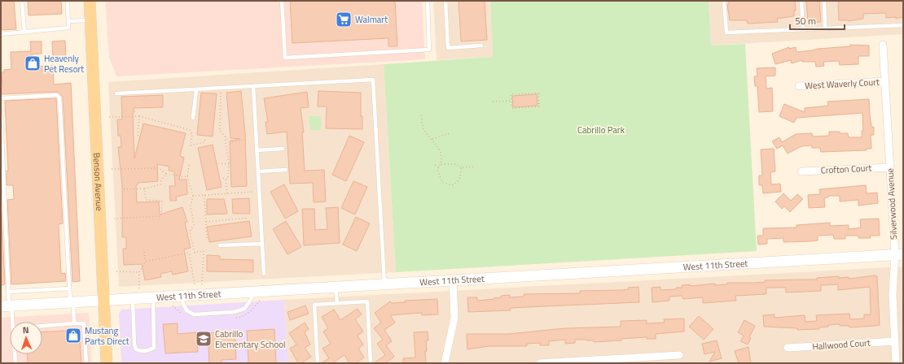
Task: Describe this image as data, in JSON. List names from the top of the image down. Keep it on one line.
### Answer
{"streets":{"main road":["Benson Avenue"],"street":["West Waverly Court","Crofton Court","Silverwood Avenue","West 11th Street","Hallwood Court"]},"crossings":[["West Waverly Court","Silverwood Avenue"],["Crofton Court","Silverwood Avenue"],["Benson Avenue","West 11th Street"],["Silverwood Avenue","West 11th Street"],["Silverwood Avenue","Hallwood Court"]],"parks":["Cabrillo Park"],"places":{"supermarket":["Walmart"],"shop":["Heavenly Pet Resort","Mustang Parts Direct"],"school or university":["Cabrillo Elementary School"]},"scale_bar":"50 m","north":"top"}
